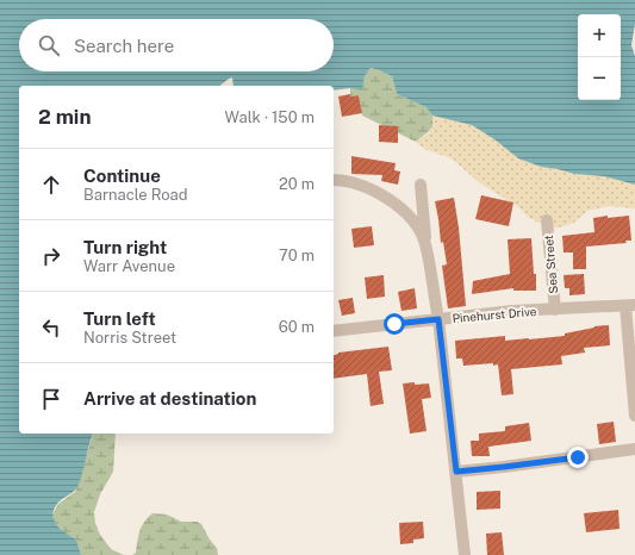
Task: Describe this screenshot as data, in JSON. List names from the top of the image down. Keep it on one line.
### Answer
{"streets":{"street":["Sea Street","Pinehurst Drive"]},"crossings":[["Sea Street","Pinehurst Drive"]],"page":{"map_buttons":["+","−"],"search":"Search here","heading":["2 min","Walk · 150 m"],"list":[["Continue","Barnacle Road","20 m"],["Turn right","Warr Avenue","70 m"],["Turn left","Norris Street","60 m"],"Arrive at destination"]}}
